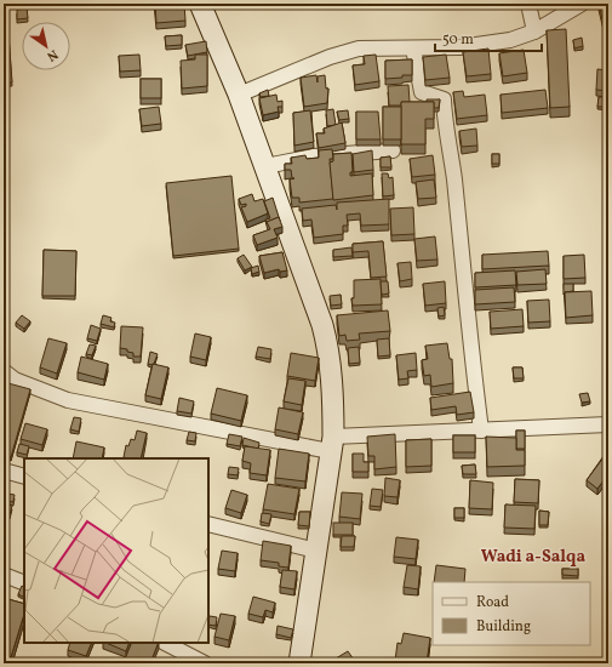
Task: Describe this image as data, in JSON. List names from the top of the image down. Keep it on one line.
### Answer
{"districts":["Wadi a-Salqa"],"legend":["Road","Building"],"scale_bar":"50 m","north":"bottom right"}
